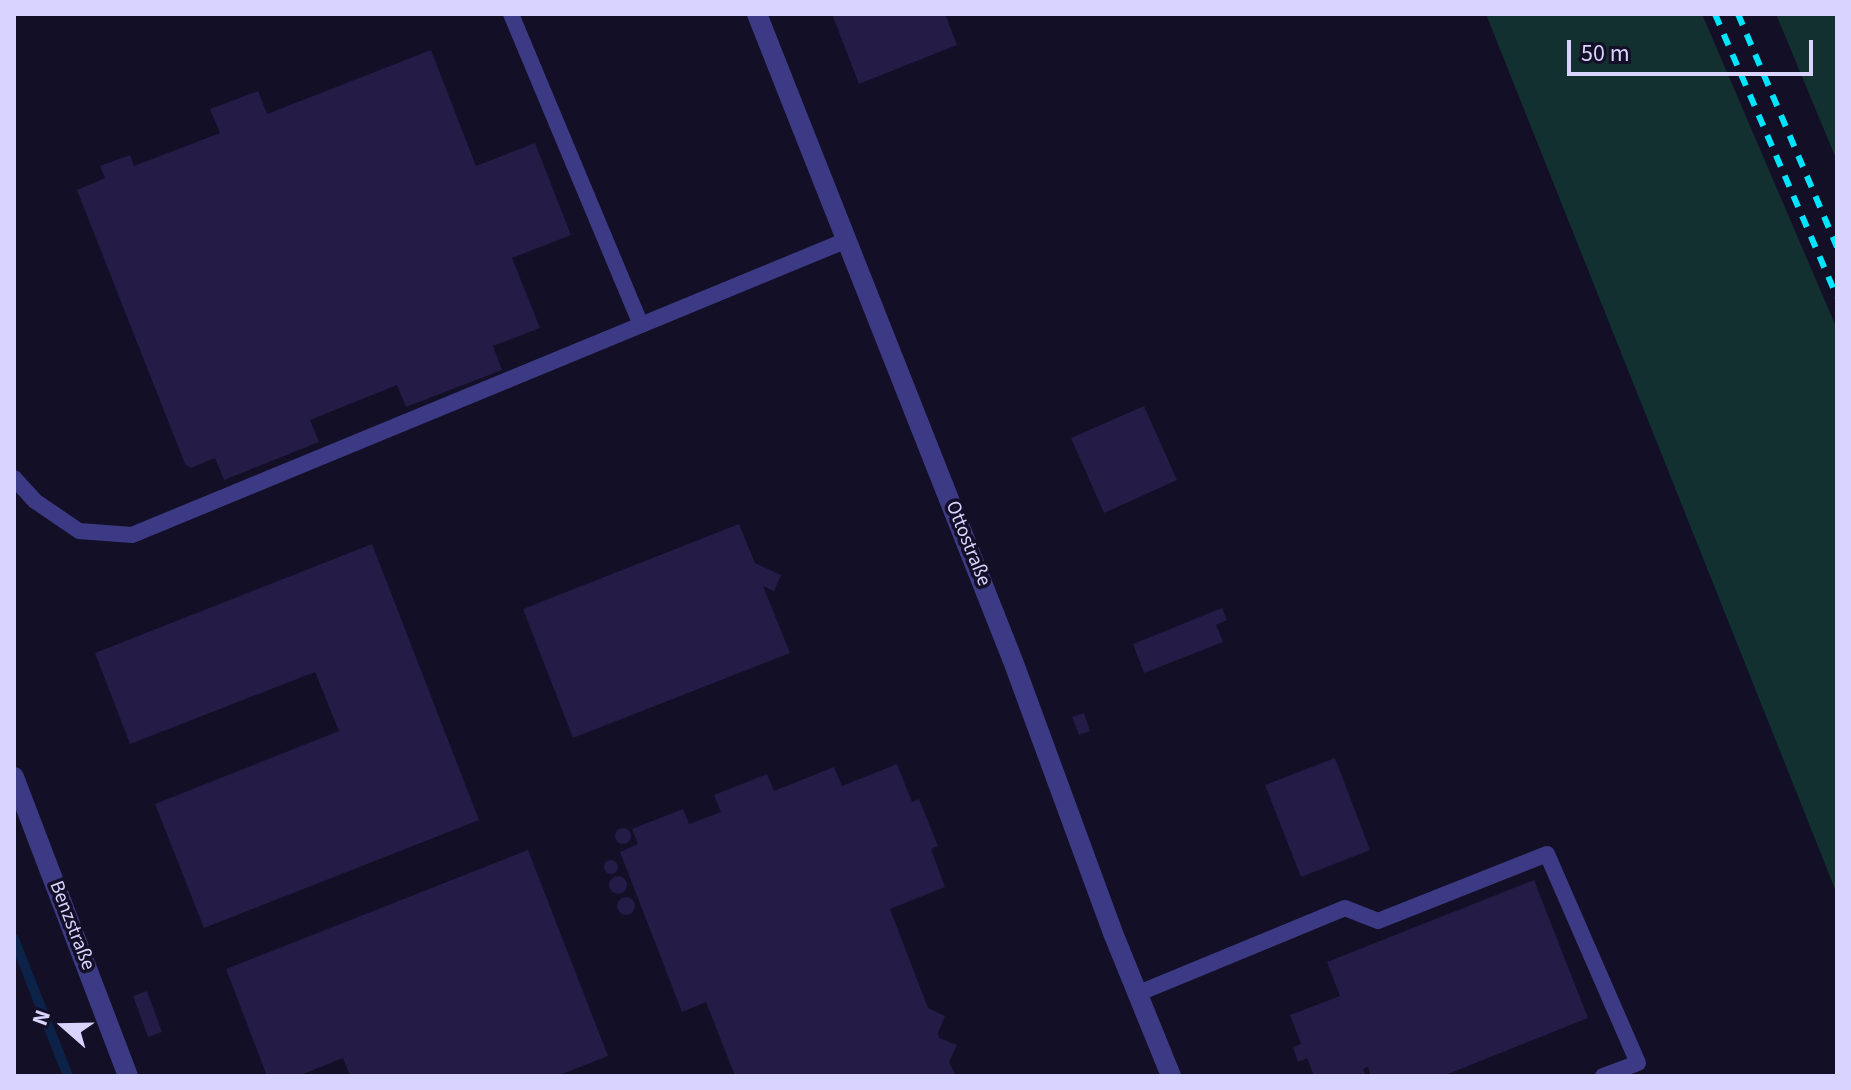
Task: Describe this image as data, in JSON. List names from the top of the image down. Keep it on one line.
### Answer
{"streets":{"street":["Ottostraße","Benzstraße"]},"scale_bar":"50 m","north":"left"}
